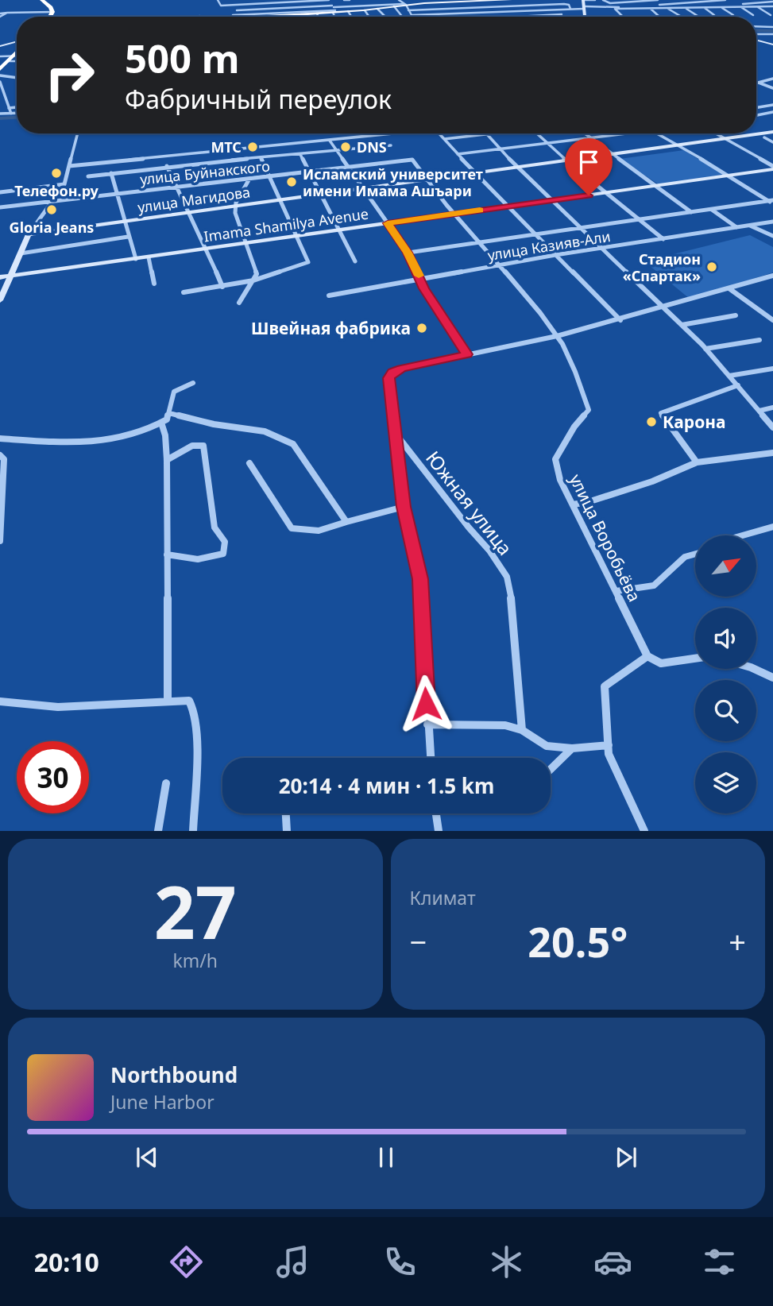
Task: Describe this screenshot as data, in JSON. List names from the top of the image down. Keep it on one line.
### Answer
{"streets":{"main road":["улица Магидова","Imama Shamilya Avenue"],"street":["улица Буйнакского","улица Казияв-Али","Южная улица","улица Воробьёва"]},"crossings":[["улица Буйнакского","улица Воробьёва"],["улица Магидова","улица Воробьёва"],["Imama Shamilya Avenue","улица Воробьёва"],["улица Казияв-Али","улица Воробьёва"]],"places":["МТС","DNS","Телефон.ру","Исламский университет имени Имама Ашъари","Gloria Jeans","Стадион «Спартак»","Швейная фабрика","Карона"],"north":"top right","page":{"turn":["500 m","Фабричный переулок"],"limit":"30","trip":"20:14 · 4 мин · 1.5 km","tile":[["27","km/h"],"Климат"],"heat":["−","20.5°","+"],"song":["Northbound","June Harbor"],"tabs":"20:10"}}
